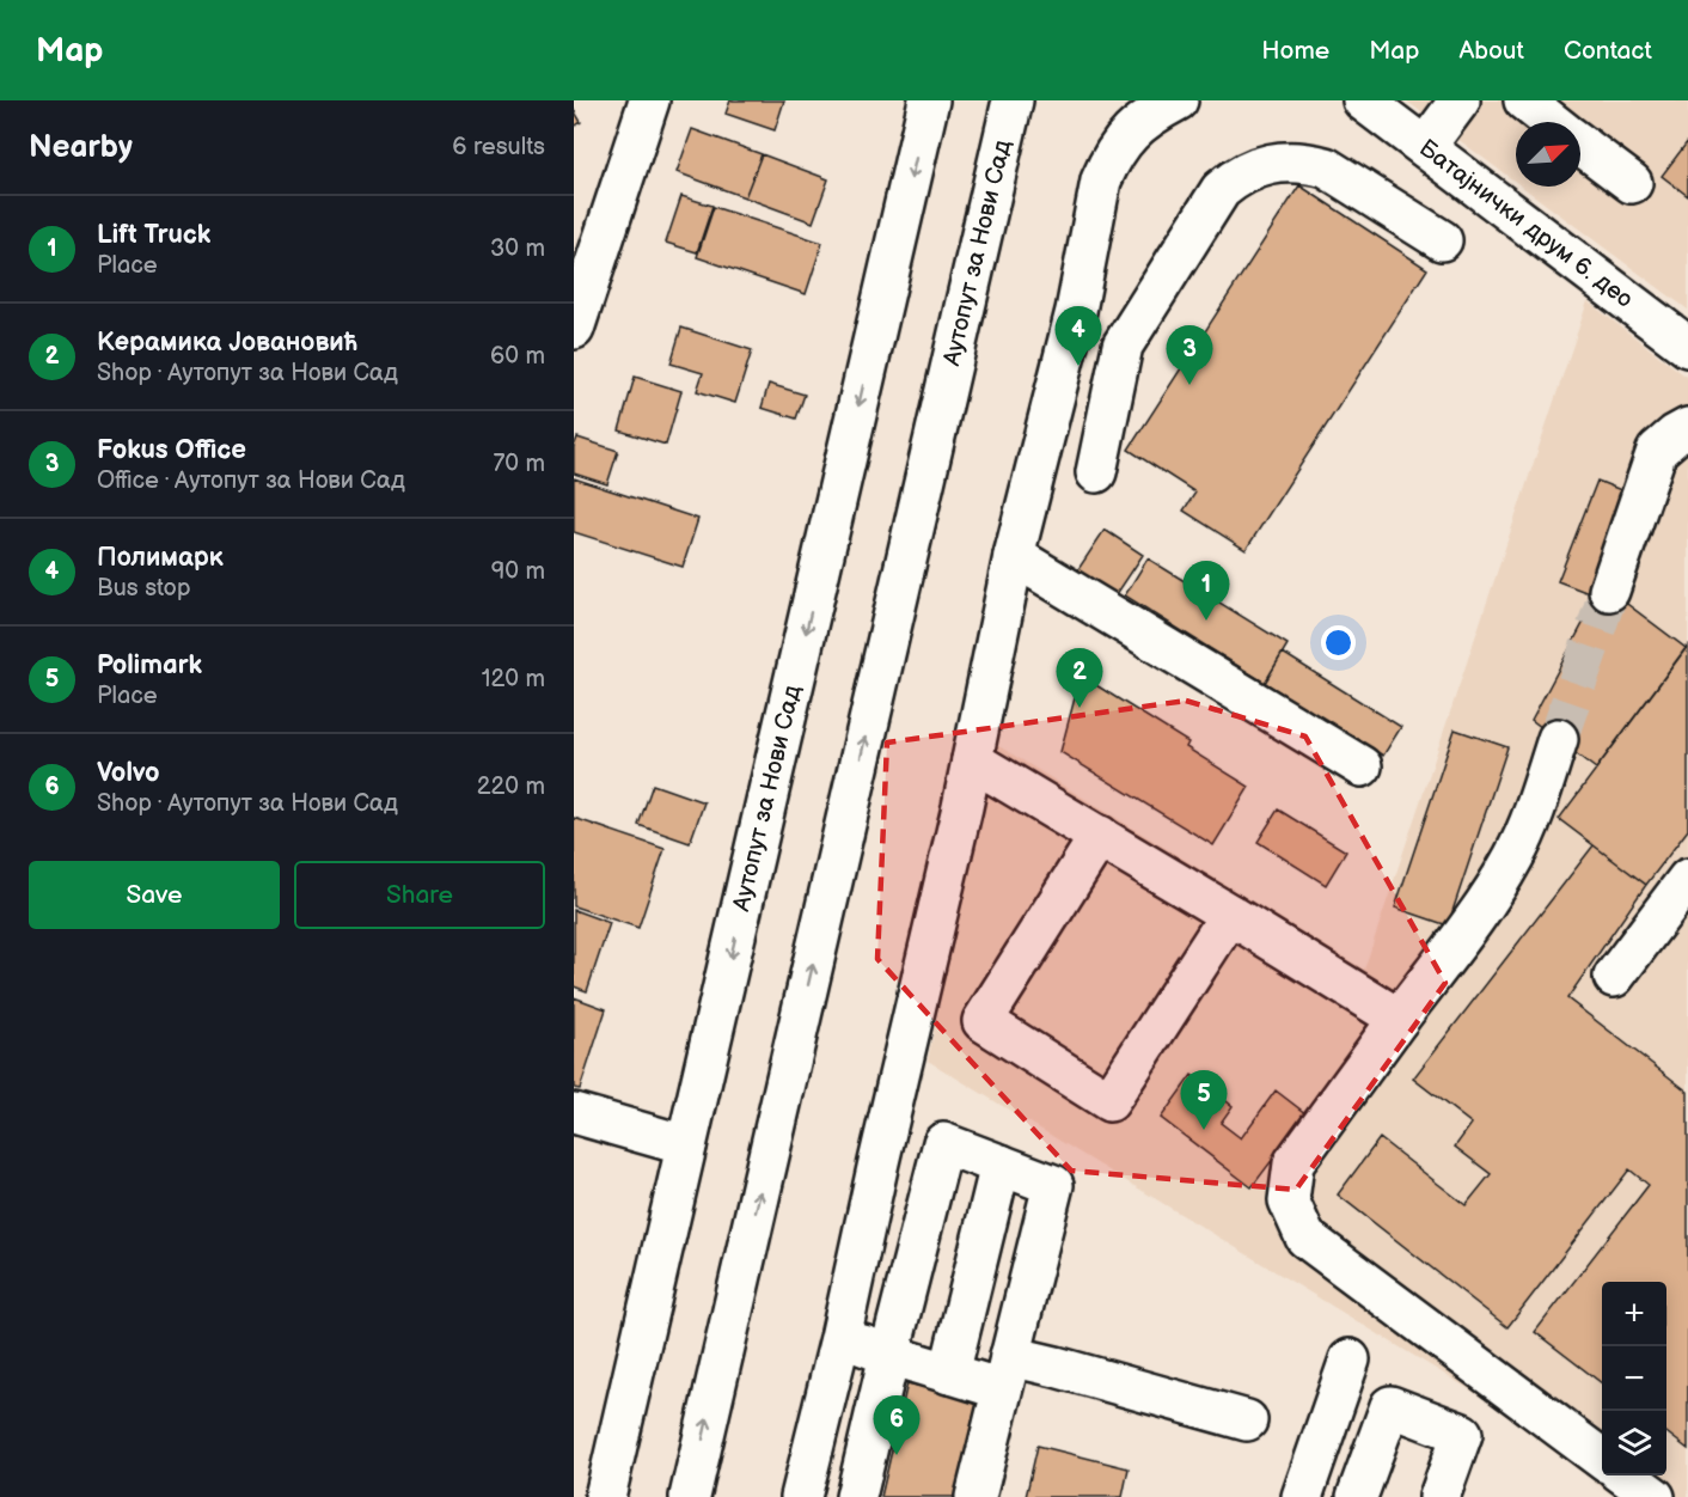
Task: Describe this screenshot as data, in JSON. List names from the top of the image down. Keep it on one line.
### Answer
{"streets":{"main road":["Батајнички друм 6. део","Аутопут за Нови Сад"]},"north":"top right","page":{"header":"Map","nav":["Home","Map","About","Contact"],"heading":["Nearby","6 results"],"list":[{"mark":"1","name":"Lift Truck","note":"Place","value":"30 m"},{"mark":"2","name":"Керамика Јовановић","note":"Shop · Аутопут за Нови Сад","value":"60 m"},{"mark":"3","name":"Fokus Office","note":"Office · Аутопут за Нови Сад","value":"70 m"},{"mark":"4","name":"Полимарк","note":"Bus stop","value":"90 m"},{"mark":"5","name":"Polimark","note":"Place","value":"120 m"},{"mark":"6","name":"Volvo","note":"Shop · Аутопут за Нови Сад","value":"220 m"}],"pins":["4","3","1","2","5","6"],"buttons":["Save","Share"],"map_buttons":["+","−"]}}
